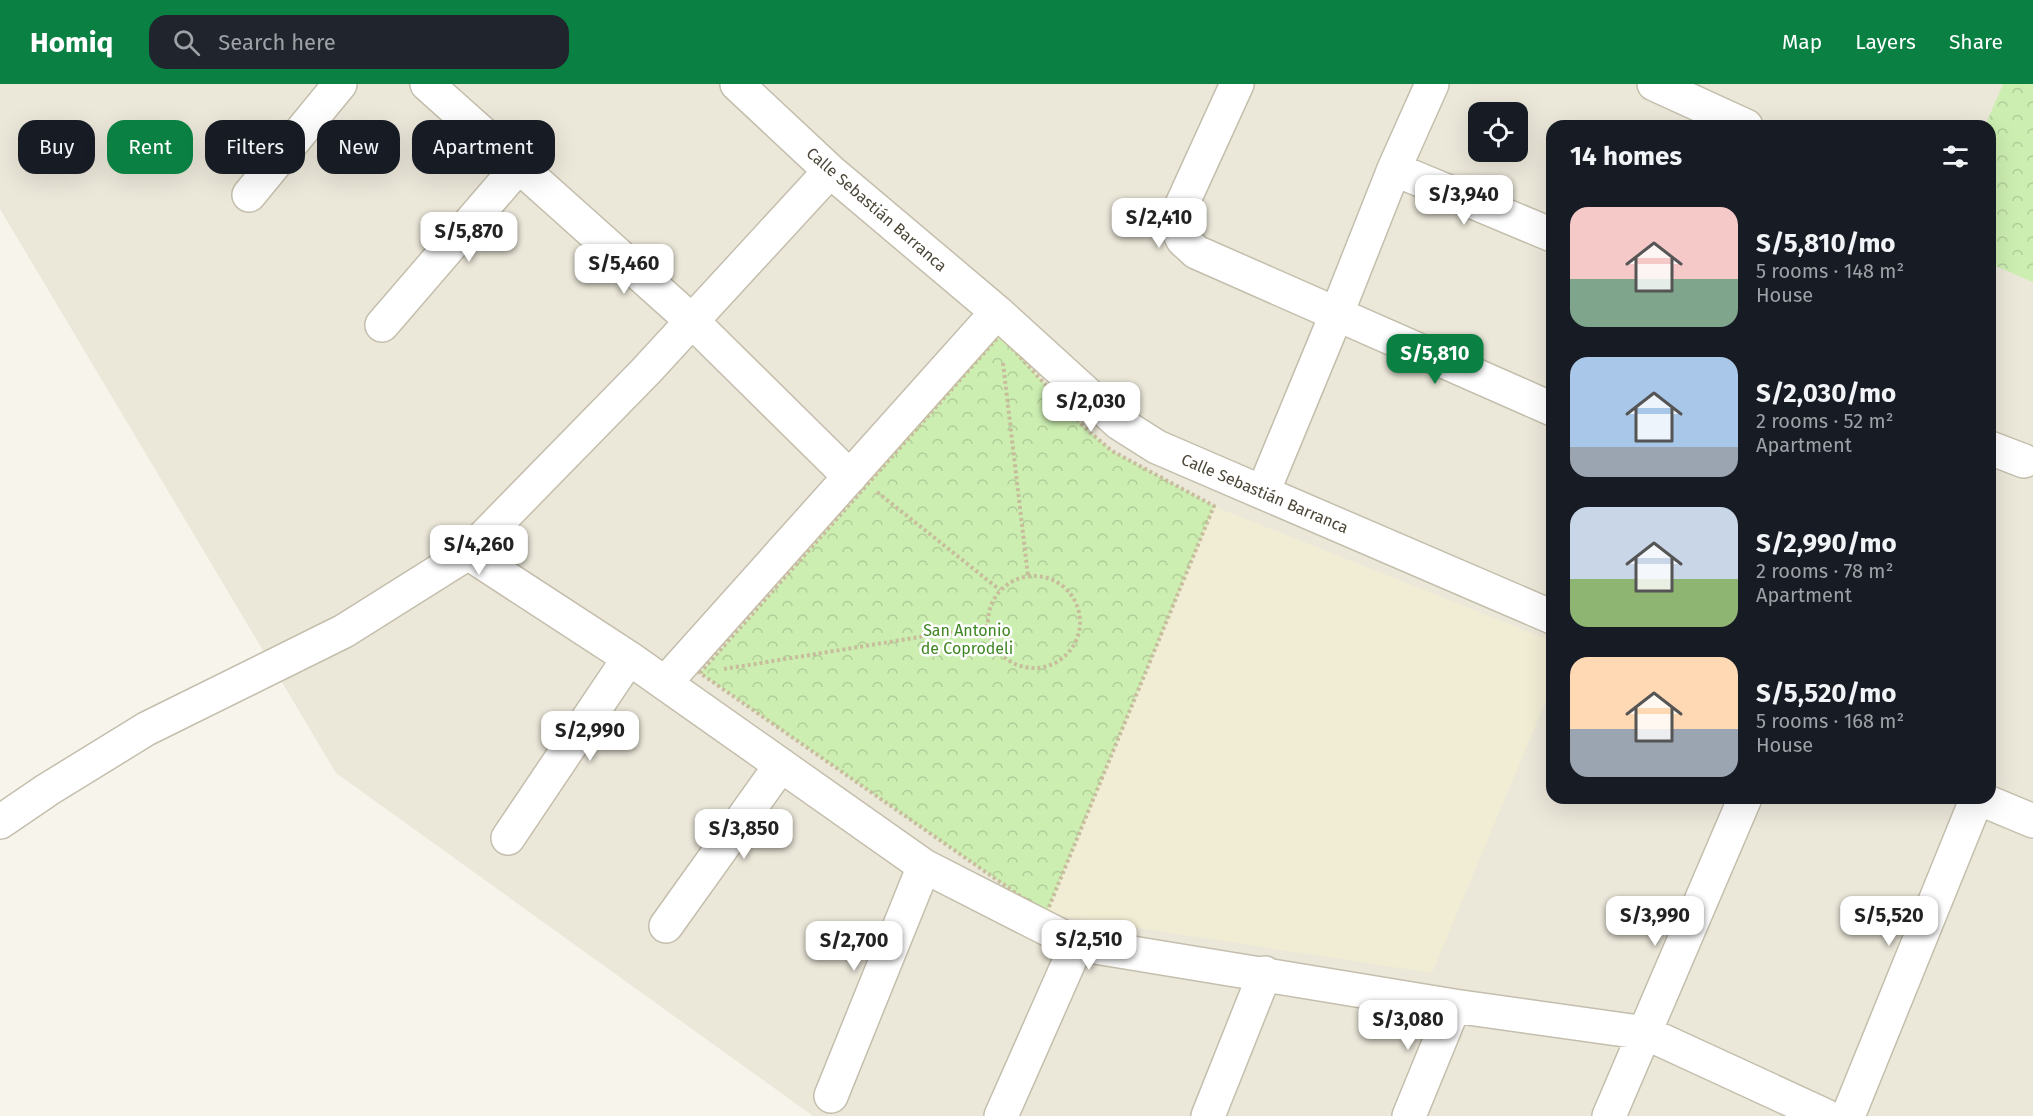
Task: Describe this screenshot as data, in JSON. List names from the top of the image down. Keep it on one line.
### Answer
{"streets":{"street":["Calle Sebastián Barranca"]},"parks":["San Antonio de Coprodeli"],"page":{"header":"Homiq","search":"Search here","nav":["Map","Layers","Share"],"chip":["Buy","Rent","Filters","New","Apartment"],"heading":"14 homes","price":["S/3,940","S/2,410","S/5,870","S/5,460","S/5,810","S/2,030","S/4,260","S/2,990","S/3,850","S/3,990","S/5,520","S/2,510","S/2,700","S/3,080"],"list":[{"name":"S/5,810/mo","note":"5 rooms · 148 m² · House"},{"name":"S/2,030/mo","note":"2 rooms · 52 m² · Apartment"},{"name":"S/2,990/mo","note":"2 rooms · 78 m² · Apartment"},{"name":"S/5,520/mo","note":"5 rooms · 168 m² · House"}]}}
